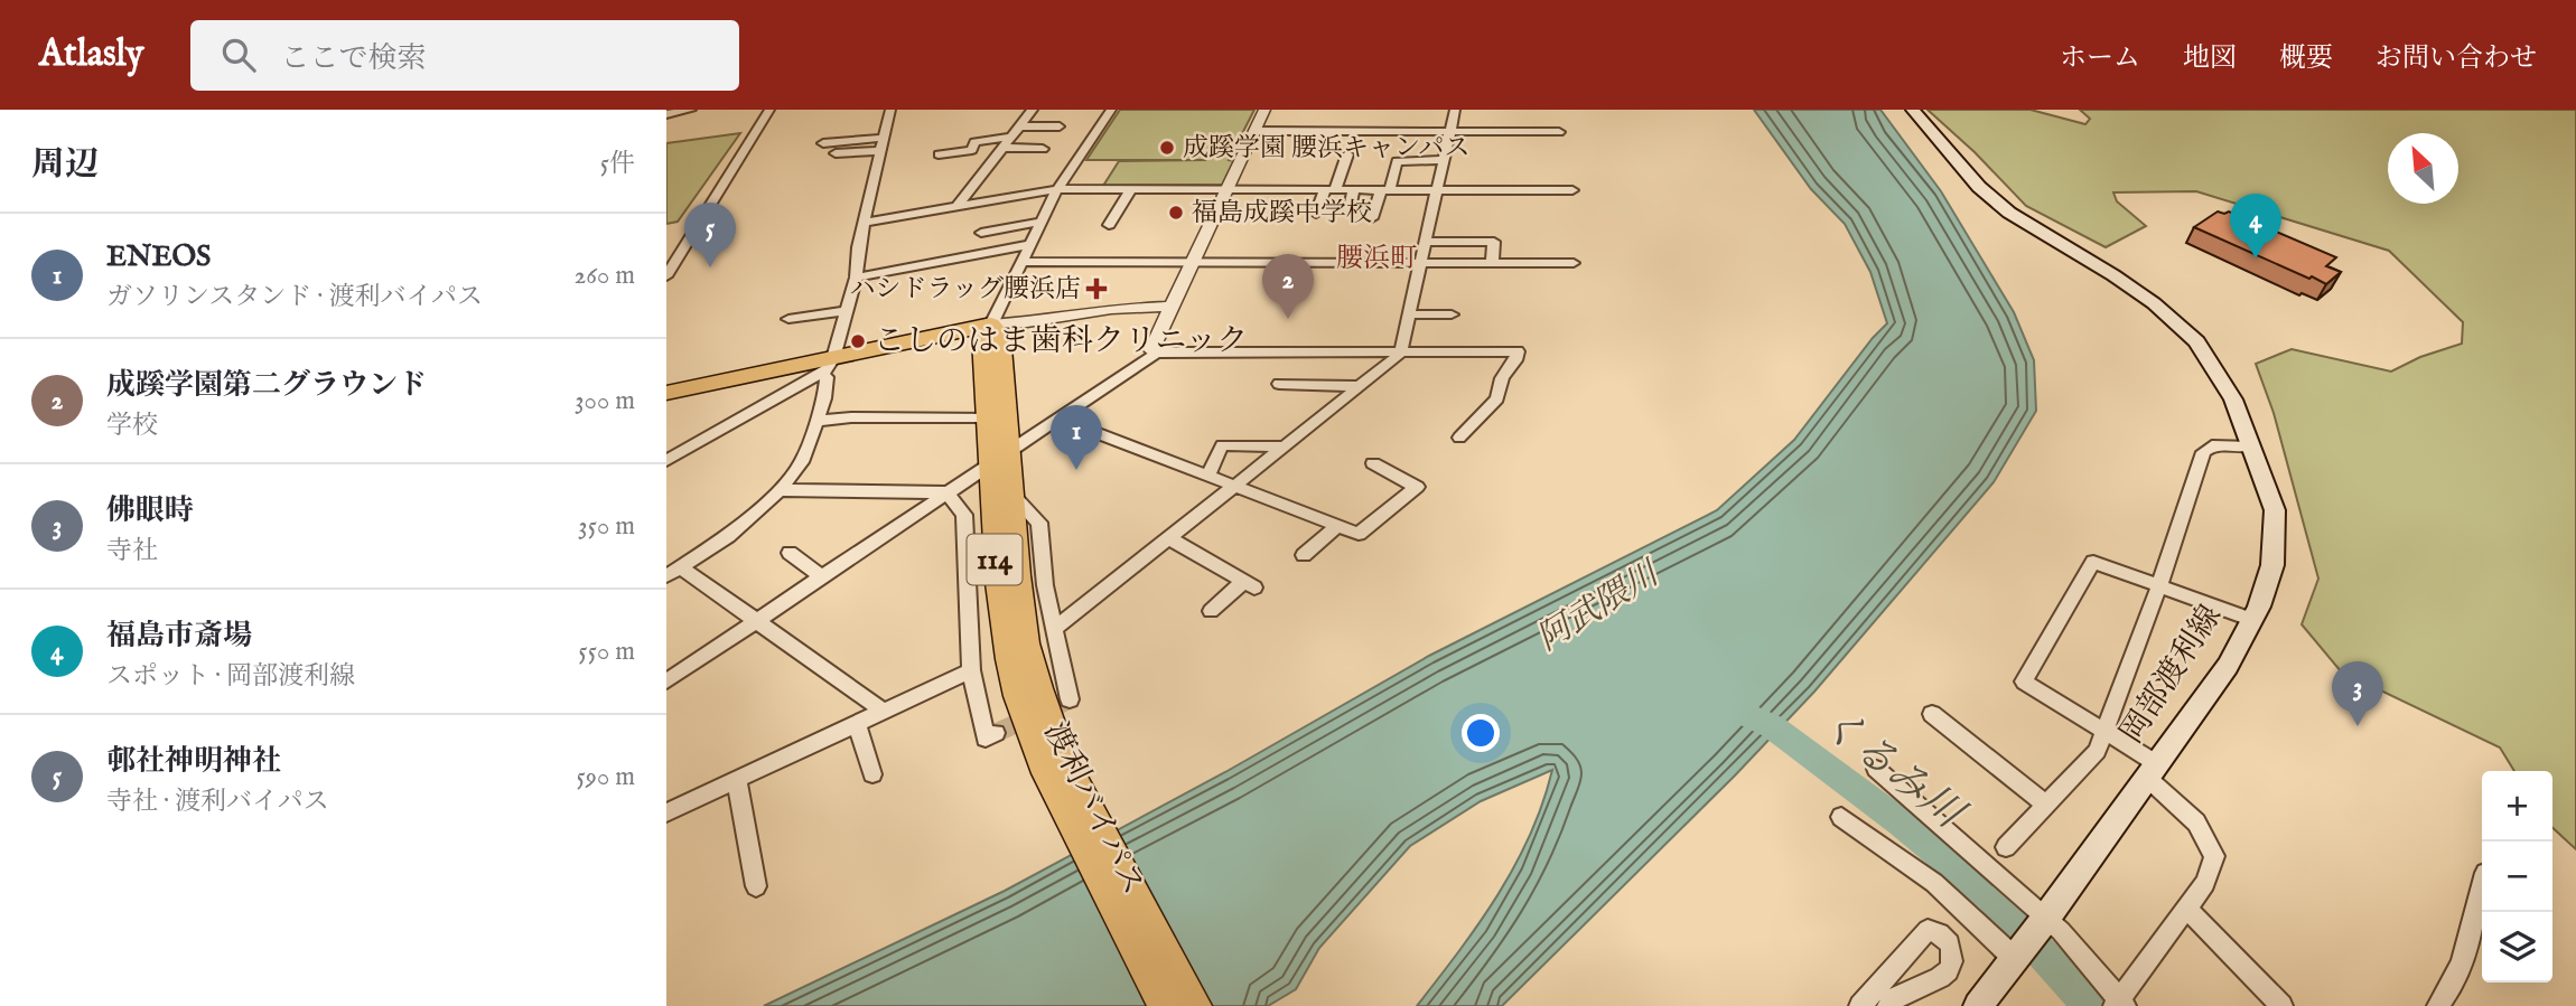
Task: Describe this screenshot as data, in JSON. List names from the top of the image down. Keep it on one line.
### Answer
{"streets":{"highway":["114","渡利バイパス"],"main road":["岡部渡利線"]},"districts":["腰浜町"],"water":["阿武隈川","くるみ川"],"places":{"other":["成蹊学園 腰浜キャンパス","福島成蹊中学校","こしのはま歯科クリニック"],"health":["ハシドラッグ腰浜店"]},"north":"top left","page":{"header":"Atlasly","search":"ここで検索","nav":["ホーム","地図","概要","お問い合わせ"],"heading":["周辺","5件"],"pins":["4","5","2","1","3"],"list":[{"mark":"1","name":"ENEOS","note":"ガソリンスタンド · 渡利バイパス","value":"260 m"},{"mark":"2","name":"成蹊学園第二グラウンド","note":"学校","value":"300 m"},{"mark":"3","name":"佛眼時","note":"寺社","value":"350 m"},{"mark":"4","name":"福島市斎場","note":"スポット · 岡部渡利線","value":"550 m"},{"mark":"5","name":"邨社神明神社","note":"寺社 · 渡利バイパス","value":"590 m"}],"map_buttons":["+","−"]}}
